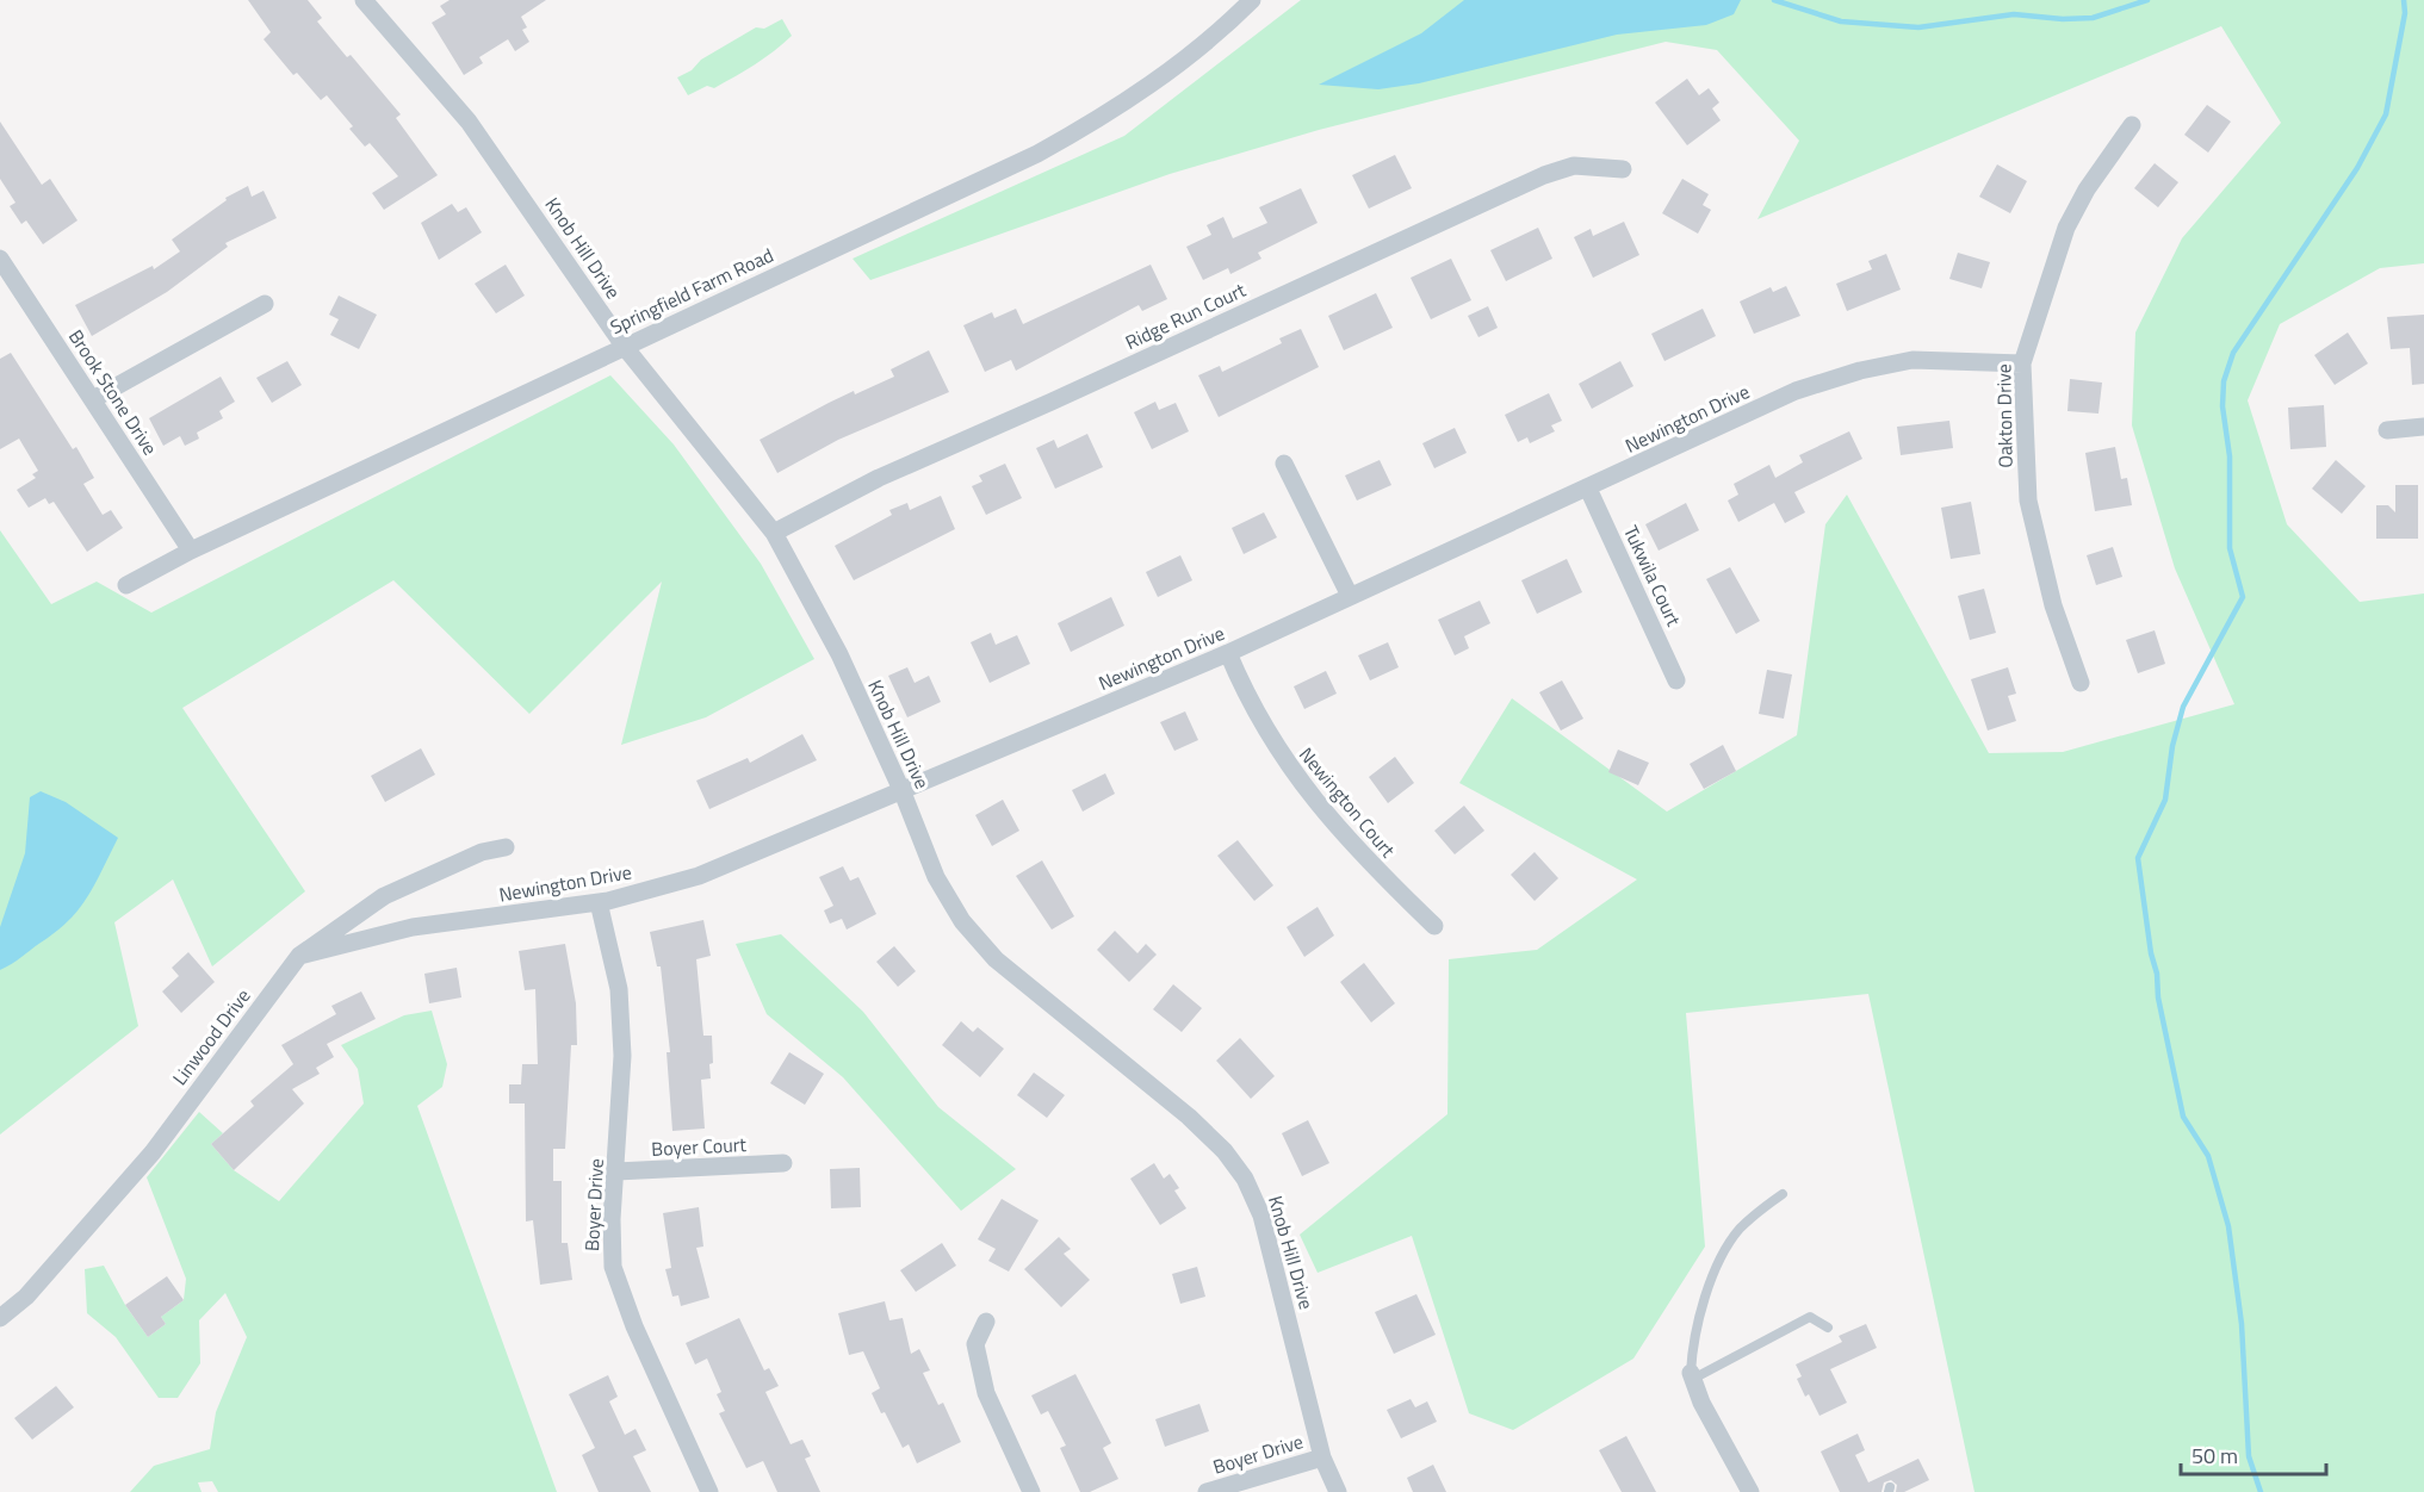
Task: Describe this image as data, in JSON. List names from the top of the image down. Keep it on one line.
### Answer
{"streets":{"street":["Knob Hill Drive","Springfield Farm Road","Ridge Run Court","Brook Stone Drive","Oakton Drive","Newington Drive","Tukwila Court","Newington Court","Linwood Drive","Boyer Court","Boyer Drive"]},"crossings":[["Knob Hill Drive","Springfield Farm Road"],["Knob Hill Drive","Ridge Run Court"],["Knob Hill Drive","Newington Drive"],["Knob Hill Drive","Boyer Drive"],["Springfield Farm Road","Brook Stone Drive"],["Oakton Drive","Newington Drive"],["Newington Drive","Tukwila Court"],["Newington Drive","Newington Court"],["Newington Drive","Linwood Drive"],["Newington Drive","Boyer Drive"],["Boyer Court","Boyer Drive"]],"scale_bar":"50 m"}
